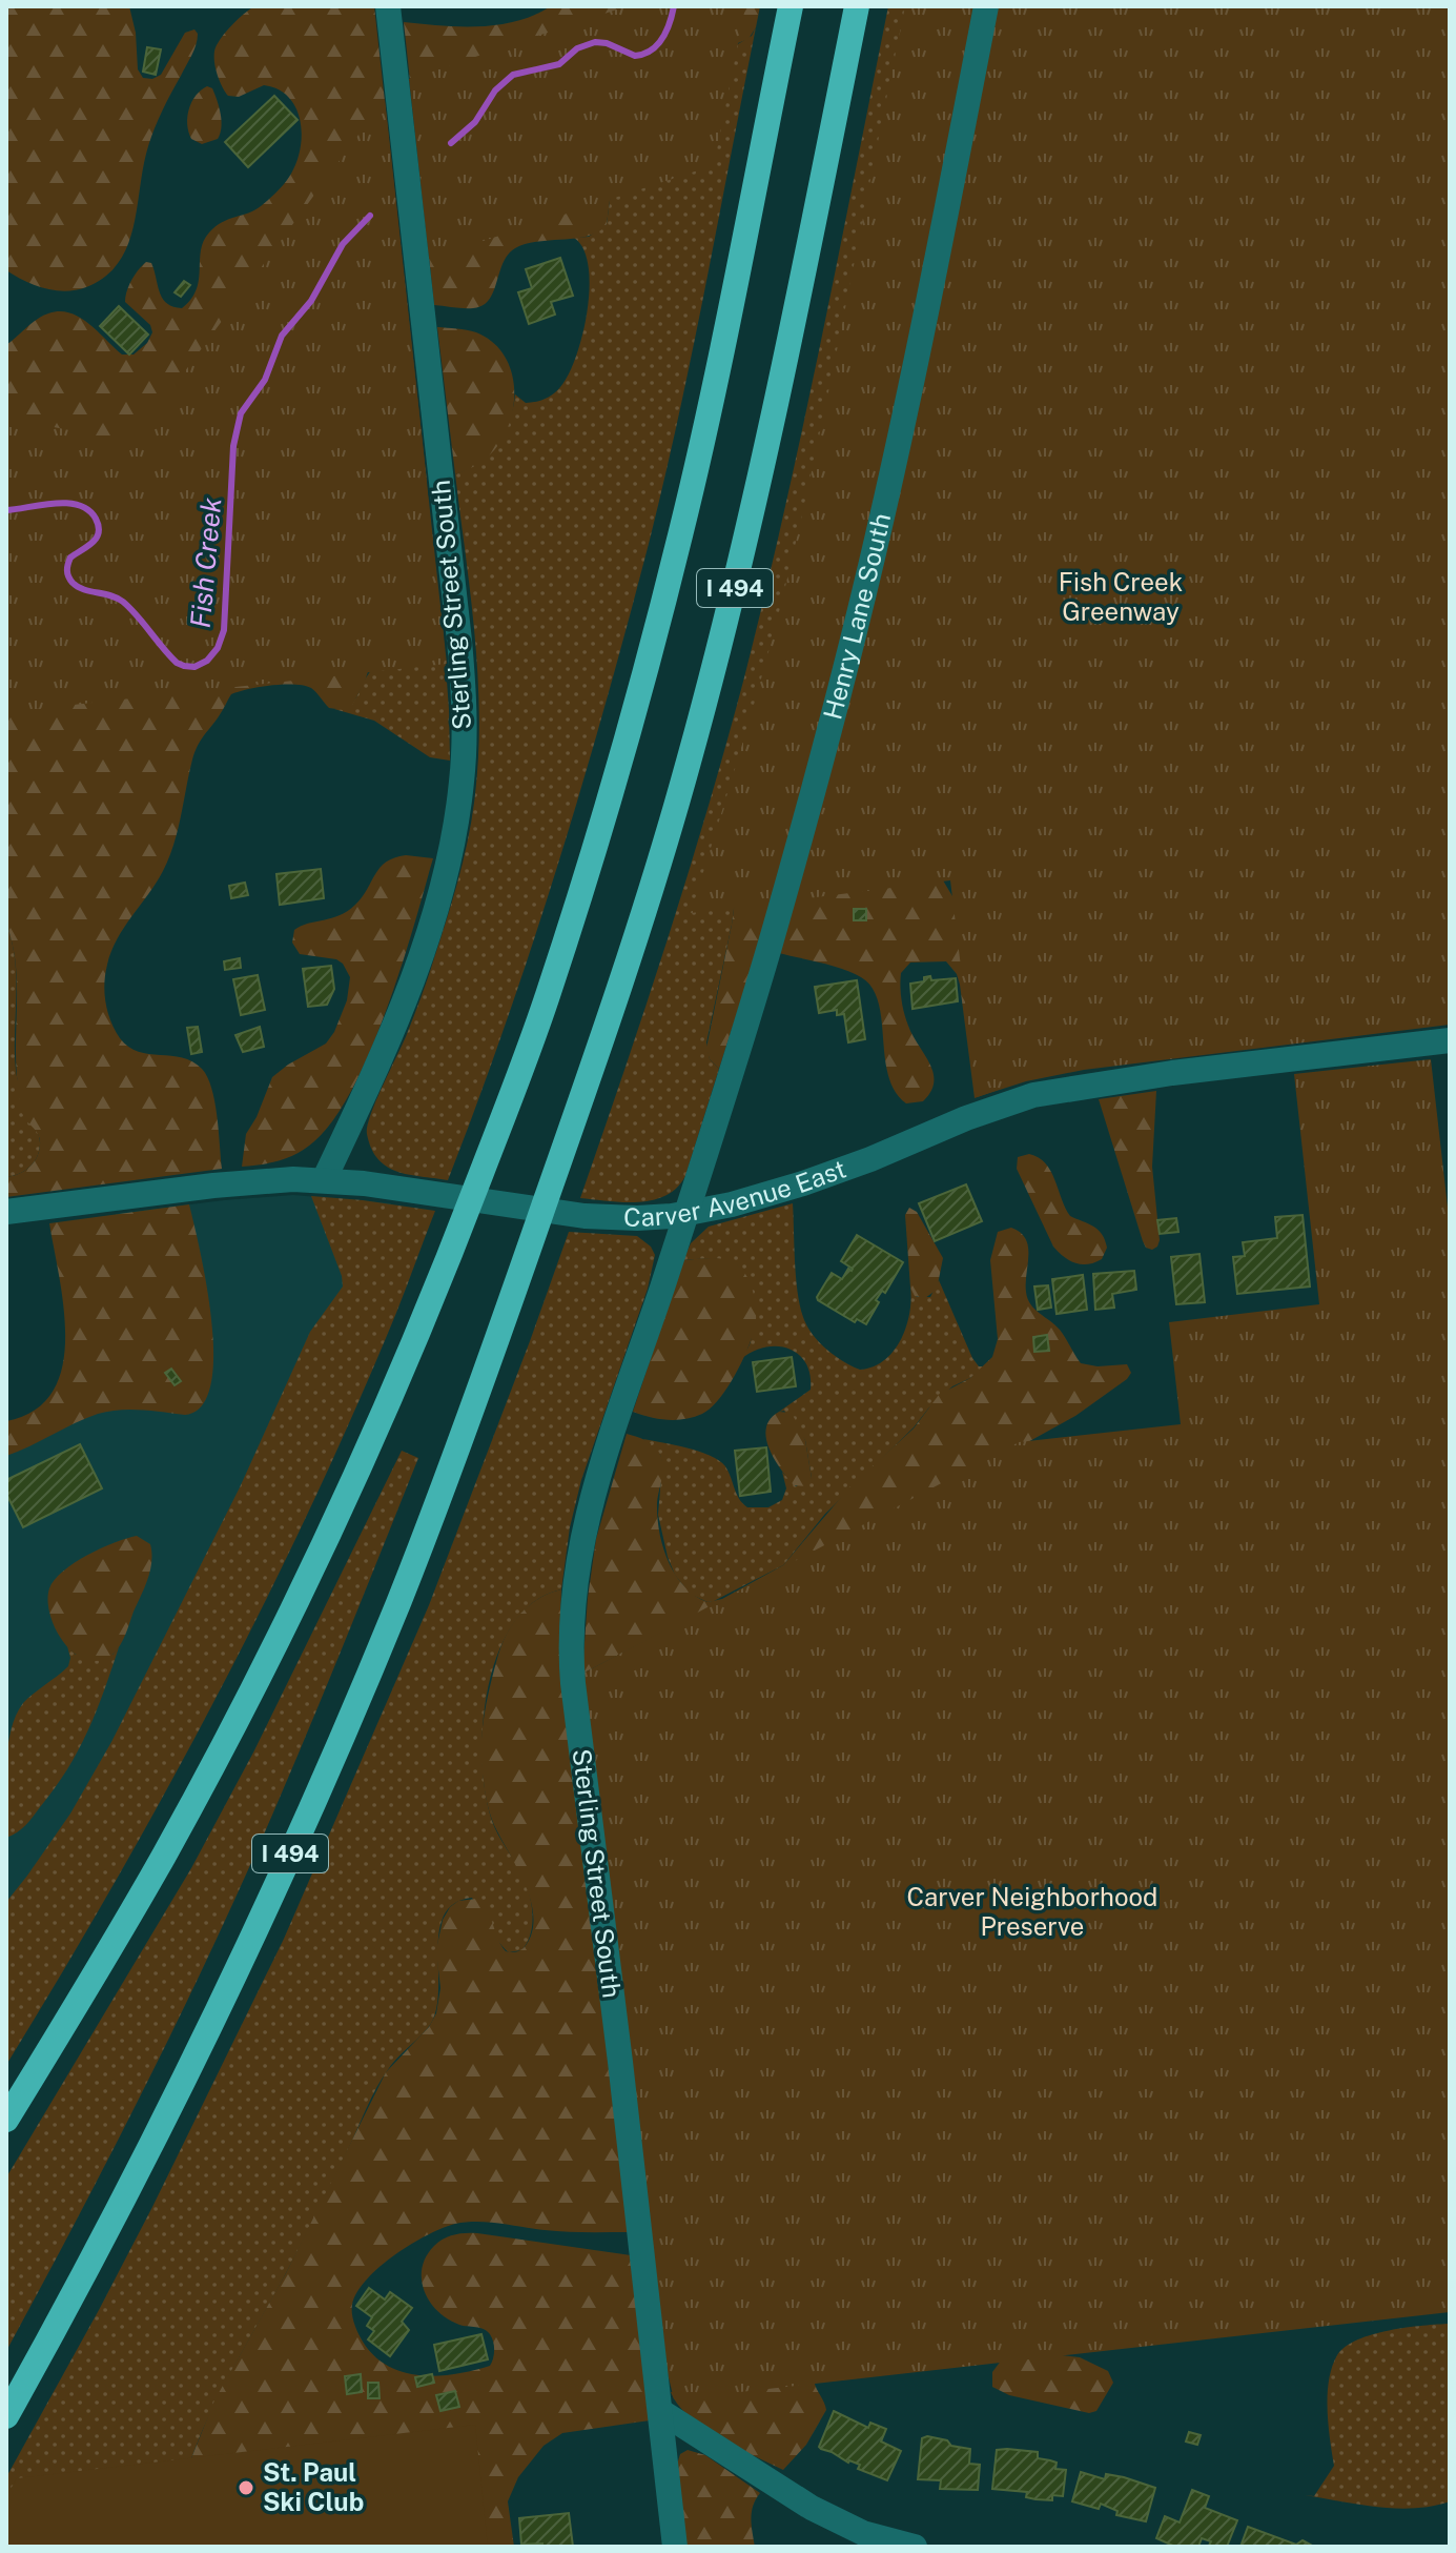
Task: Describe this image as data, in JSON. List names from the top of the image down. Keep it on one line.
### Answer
{"streets":{"highway":["I 494"],"street":["Sterling Street South","Henry Lane South","Carver Avenue East"]},"crossings":[["Sterling Street South","Henry Lane South"],["Sterling Street South","Carver Avenue East"],["Henry Lane South","Carver Avenue East"]],"water":["Fish Creek"],"parks":["Fish Creek Greenway","Carver Neighborhood Preserve"],"places":["St. Paul Ski Club"]}
